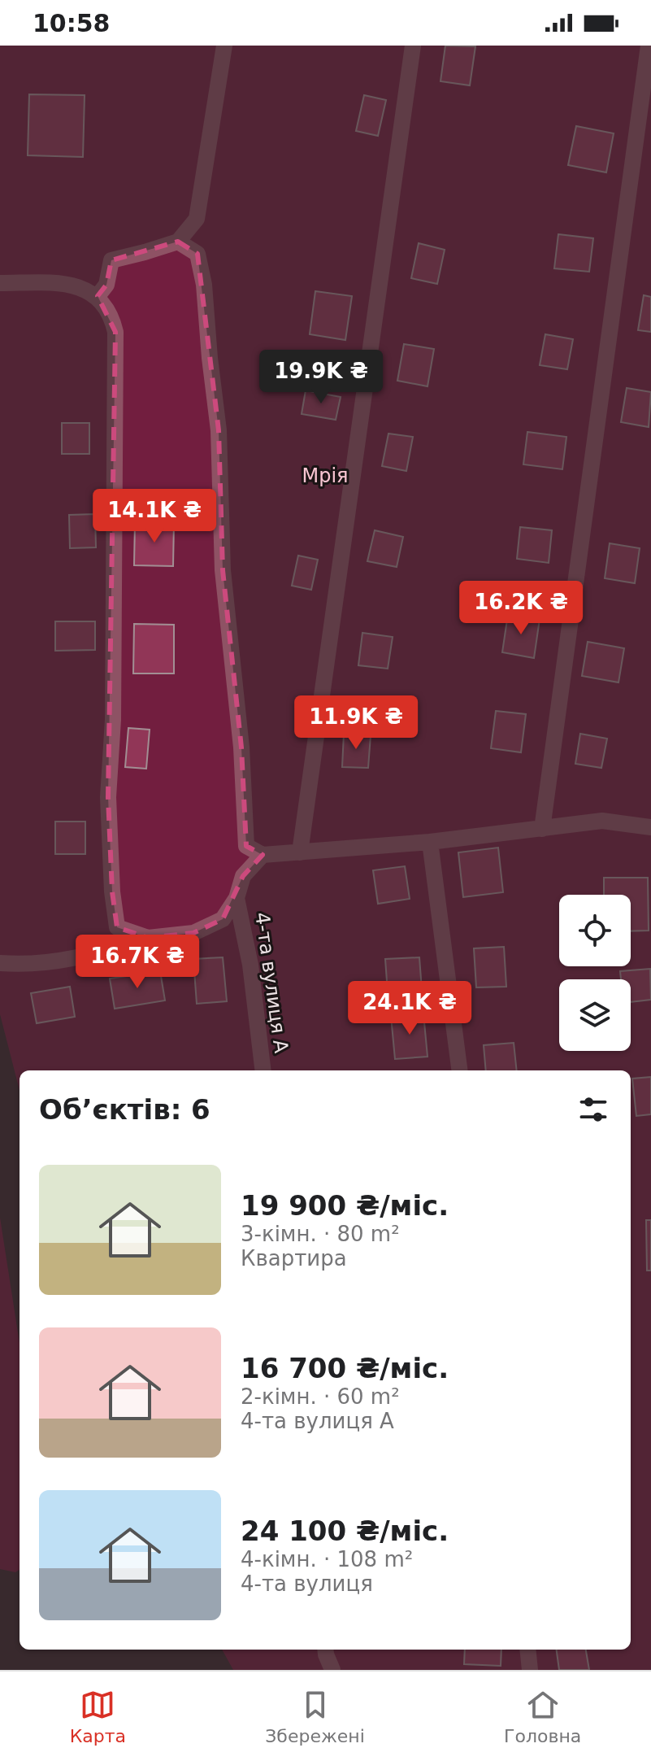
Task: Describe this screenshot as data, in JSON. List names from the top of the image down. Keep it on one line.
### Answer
{"streets":{"street":["4-та вулиця А"]},"parks":["Мрія"],"page":{"status":"10:58","price":["19.9K ₴","14.1K ₴","16.2K ₴","11.9K ₴","16.7K ₴","24.1K ₴"],"heading":"Об’єктів: 6","list":[{"name":"19 900 ₴/міс.","note":"3-кімн. · 80 m² · Квартира"},{"name":"16 700 ₴/міс.","note":"2-кімн. · 60 m² · 4-та вулиця А"},{"name":"24 100 ₴/міс.","note":"4-кімн. · 108 m² · 4-та вулиця"}],"tabs":["Карта","Збережені","Головна"]}}
